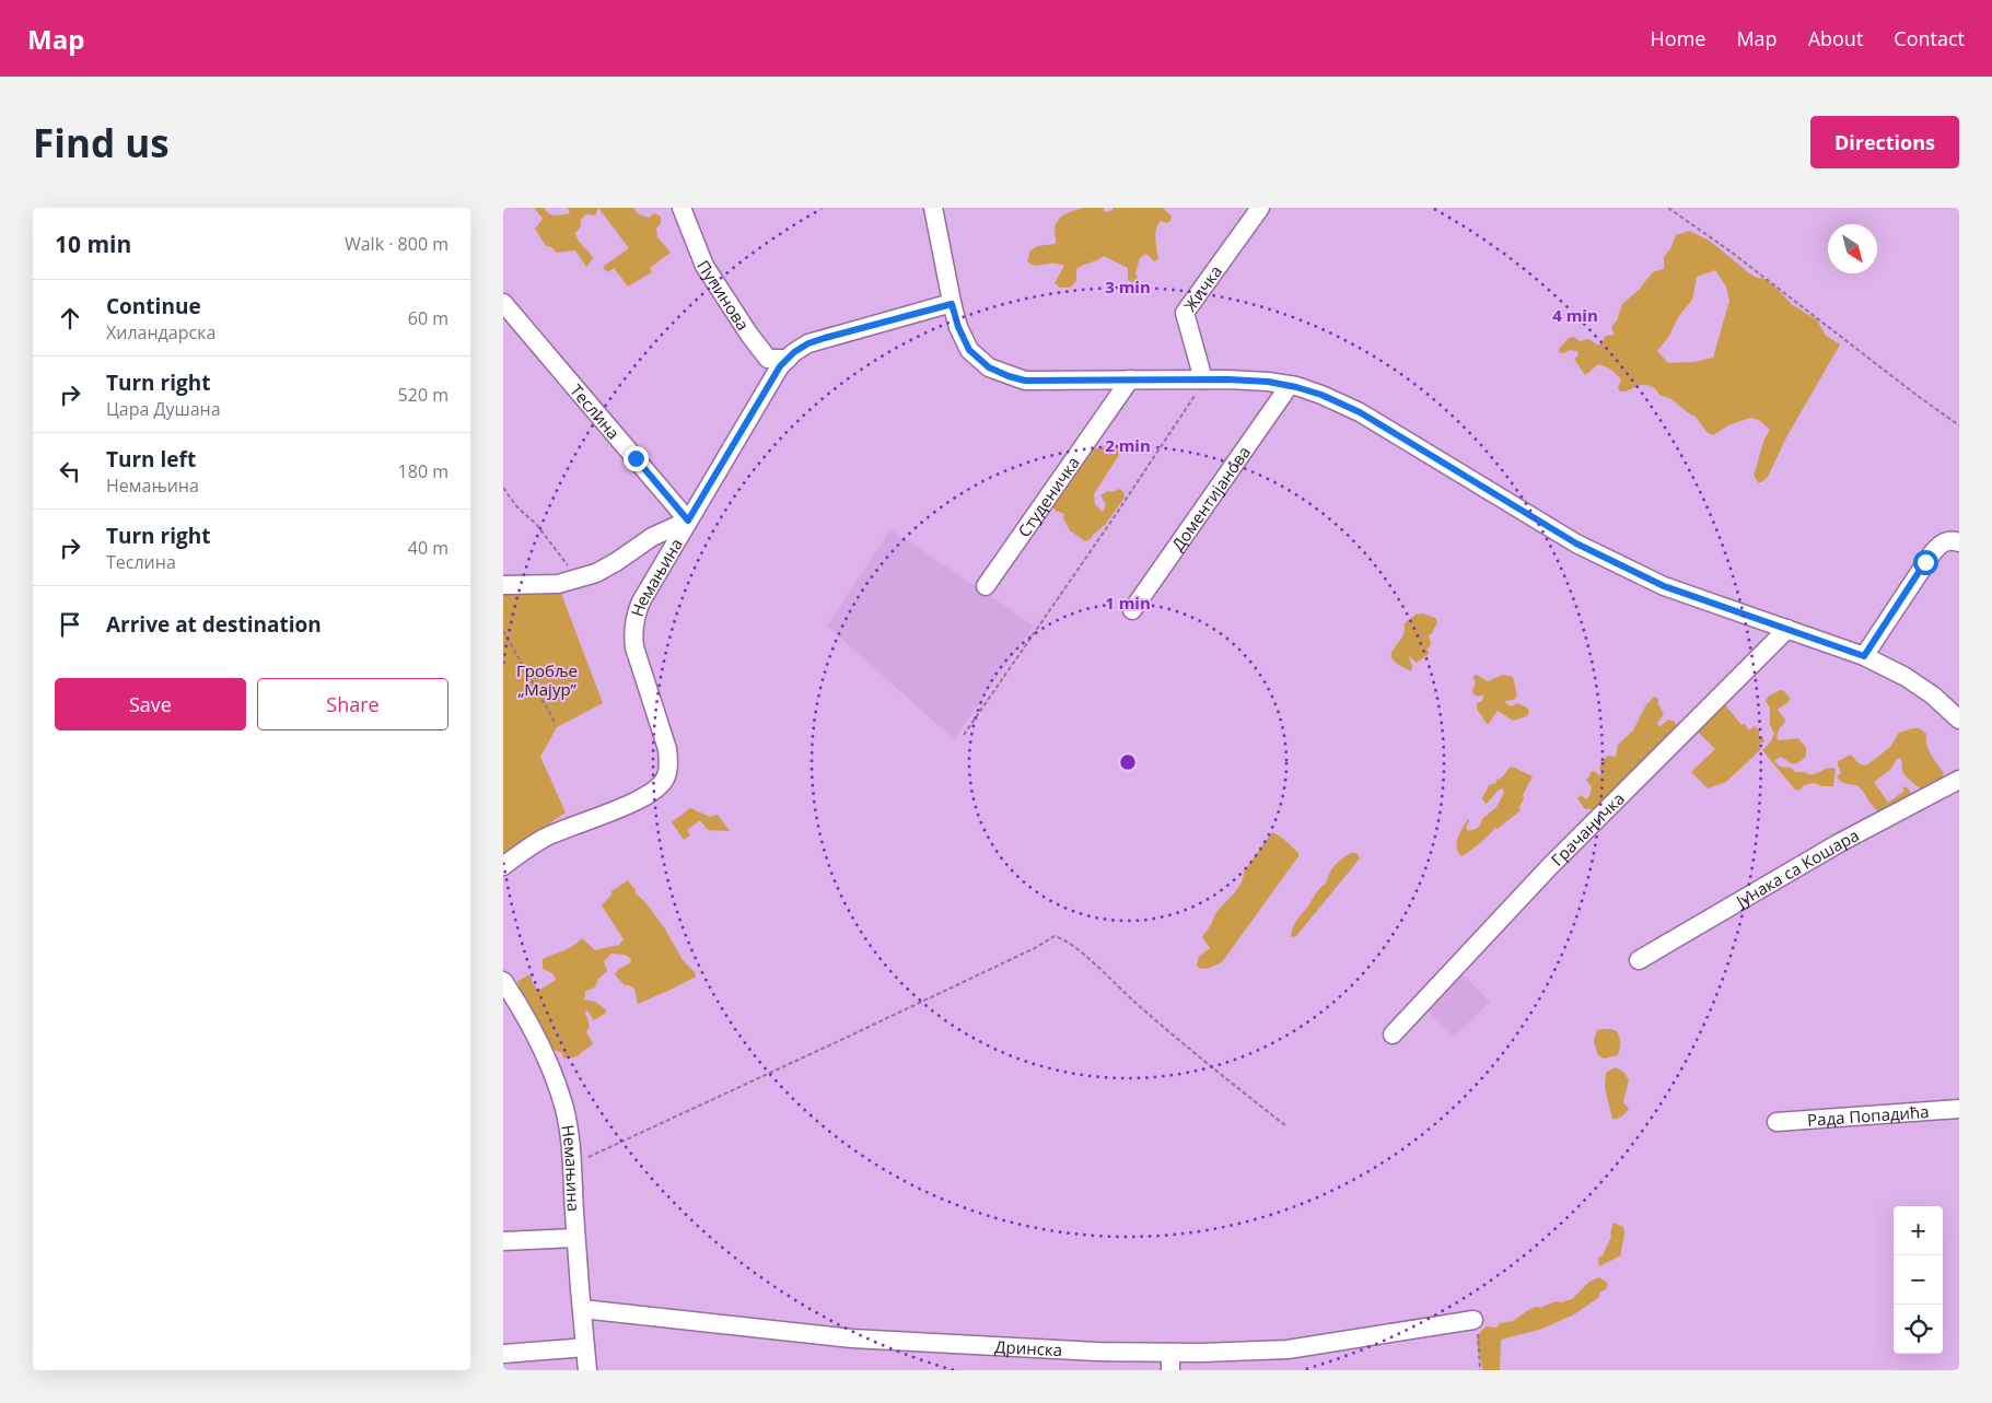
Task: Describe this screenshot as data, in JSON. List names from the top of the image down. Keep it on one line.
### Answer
{"streets":{"street":["Жичка","Пупинова","Теслина","Студеничка","Доментијанова","Немањина","Грачаничка","Јунака са Кошара","Рада Попадића","Дринска"]},"crossings":[["Пупинова","Немањина"],["Теслина","Немањина"],["Немањина","Дринска"]],"parks":["Гробље „Мајур”"],"north":"bottom right","page":{"header":"Map","nav":["Home","Map","About","Contact"],"buttons":["Directions",["Save","Share"]],"title":"Find us","heading":["10 min","Walk · 800 m"],"list":[["Continue","Хиландарска","60 m"],["Turn right","Цара Душана","520 m"],["Turn left","Немањина","180 m"],["Turn right","Теслина","40 m"],"Arrive at destination"],"map_buttons":["+","−"]},"rings":["3 min","4 min","2 min","1 min"]}
